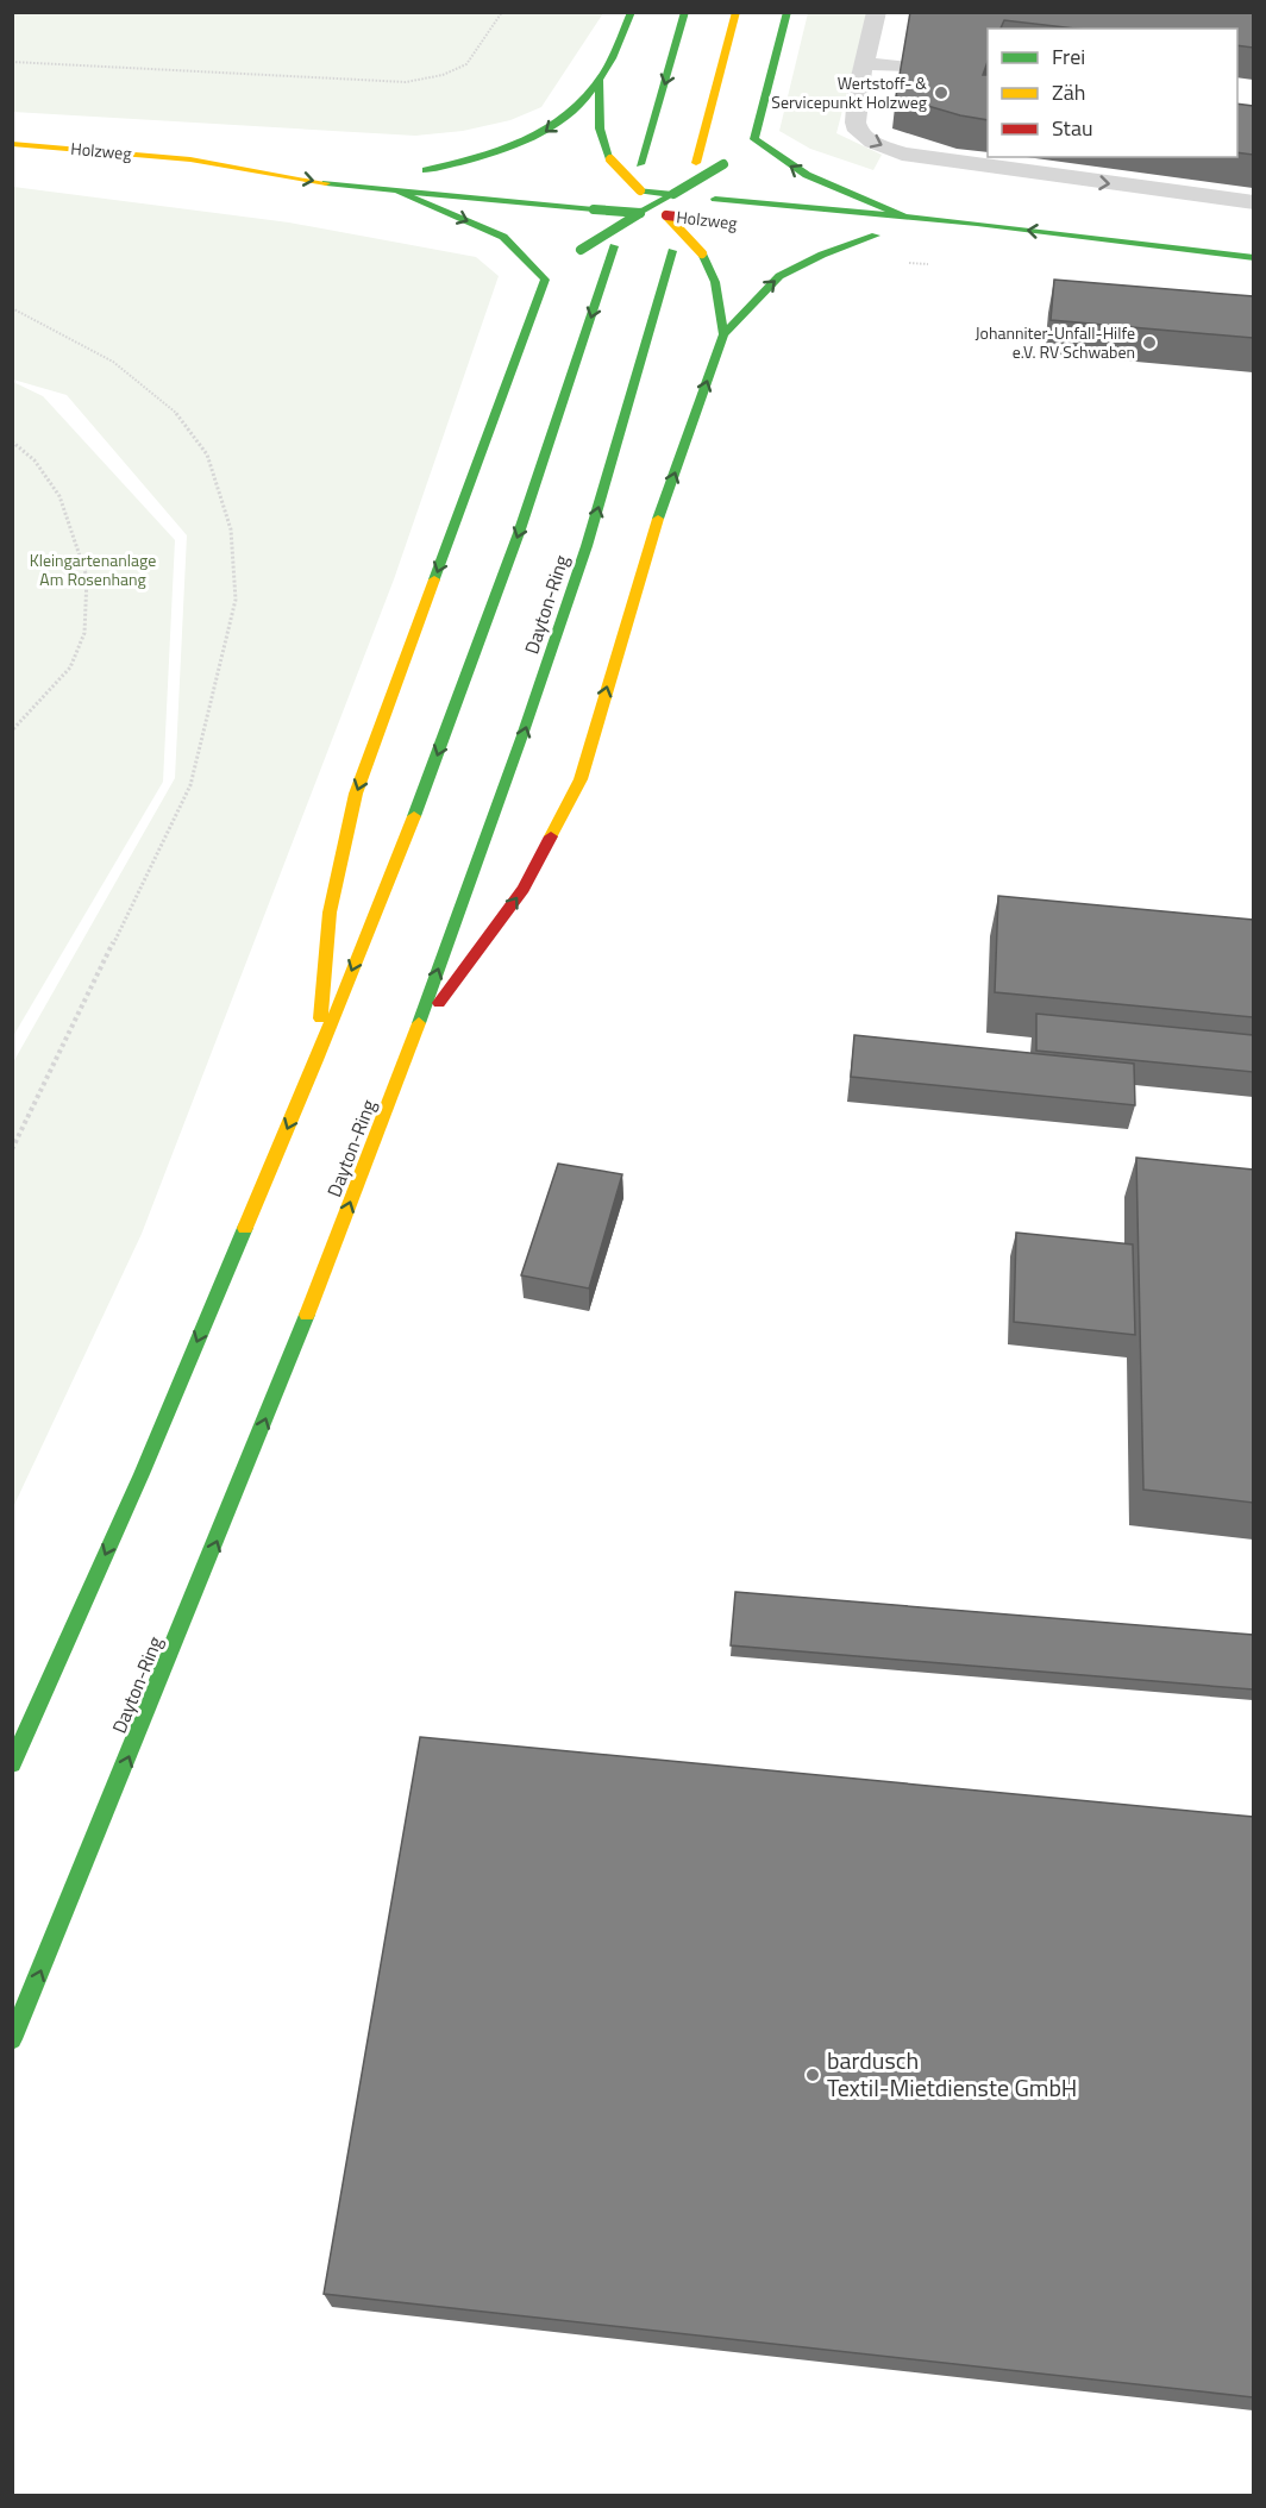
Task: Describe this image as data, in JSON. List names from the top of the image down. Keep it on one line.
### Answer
{"streets":{"main road":["Holzweg","Dayton-Ring"]},"parks":["Kleingartenanlage Am Rosenhang"],"places":["Wertstoff- & Servicepunkt Holzweg","Johanniter-Unfall-Hilfe e.V. RV Schwaben","bardusch Textil-Mietdienste GmbH"],"legend":["Frei","Zäh","Stau"]}
